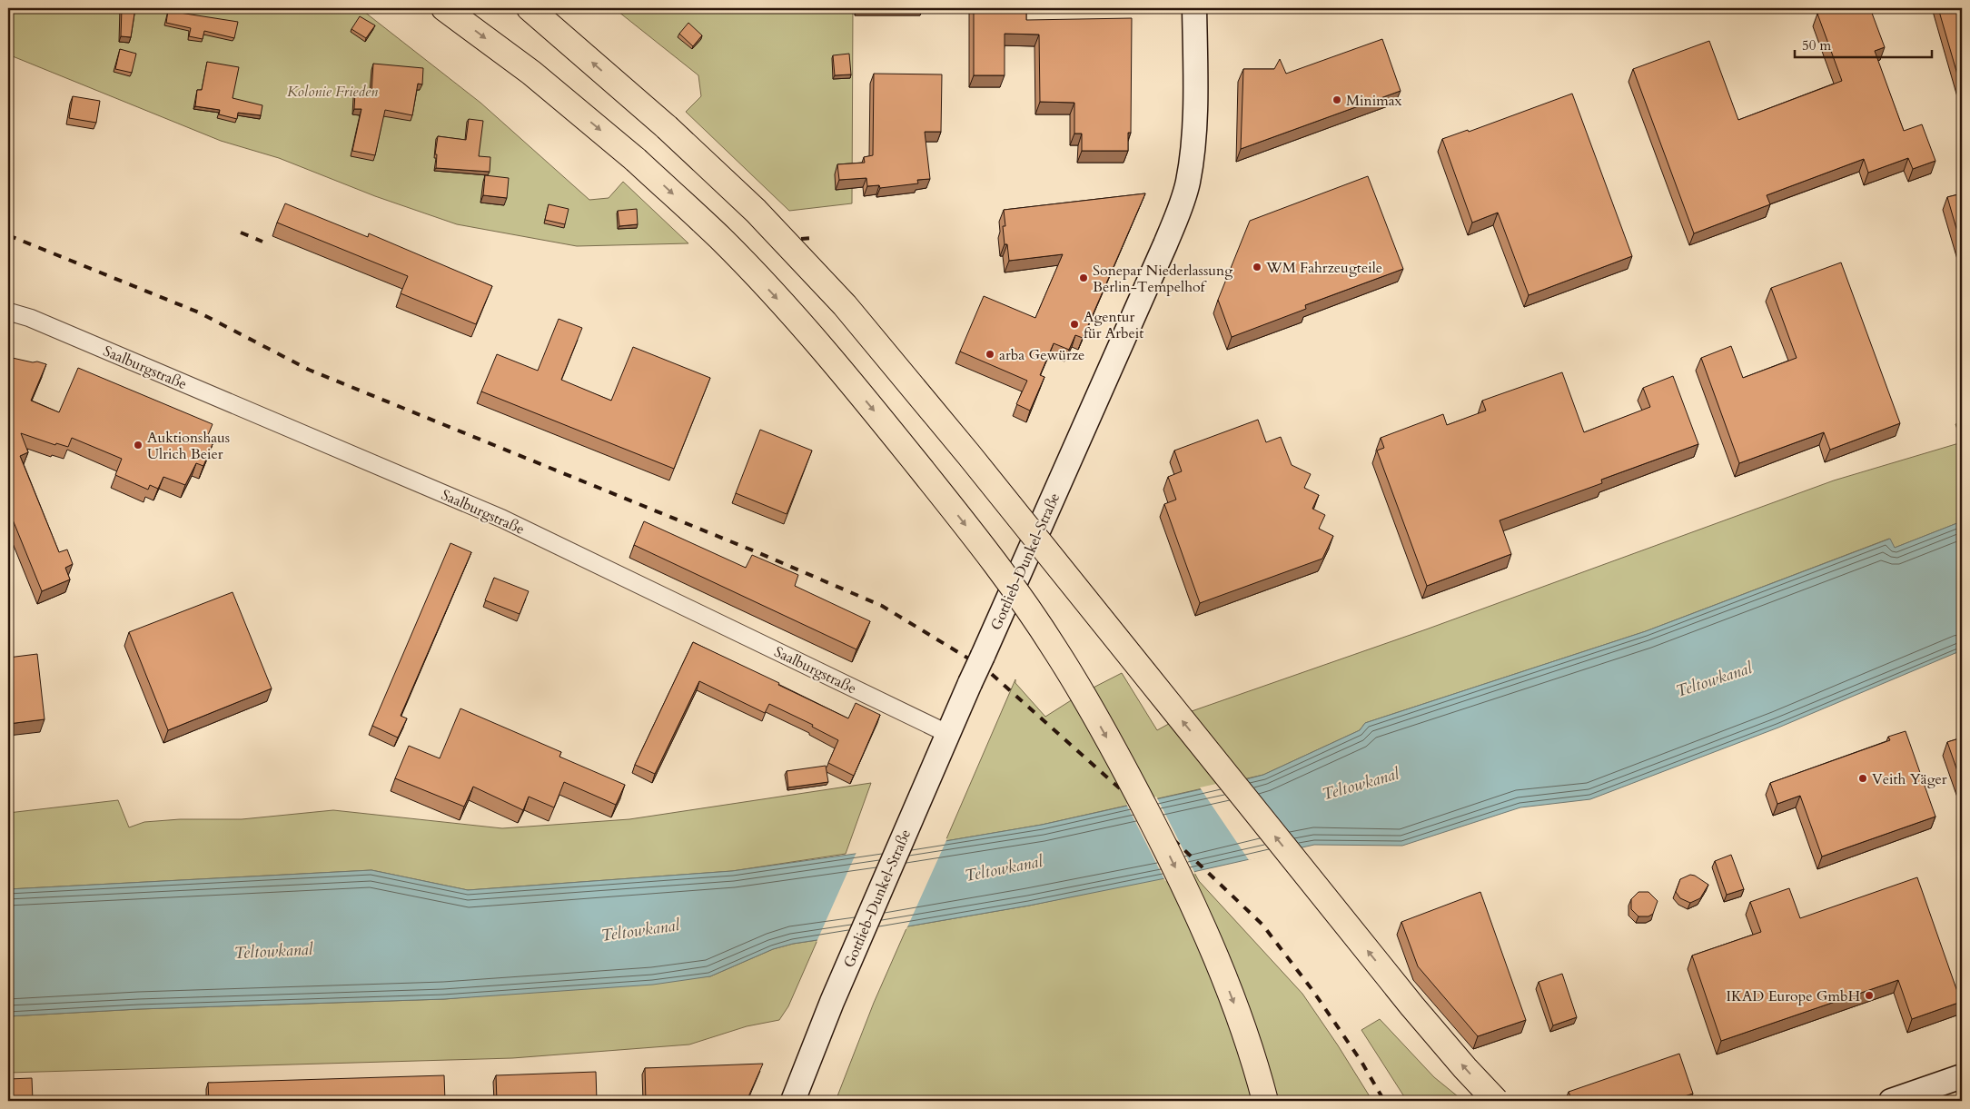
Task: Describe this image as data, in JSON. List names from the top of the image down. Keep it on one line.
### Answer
{"streets":{"street":["Saalburgstraße","Gottlieb-Dunkel-Straße"]},"crossings":[["Saalburgstraße","Gottlieb-Dunkel-Straße"]],"water":["Teltowkanal"],"parks":["Kolonie Frieden"],"places":["Minimax","WM Fahrzeugteile","Sonepar Niederlassung Berlin-Tempelhof","Agentur für Arbeit","arba Gewürze","Auktionshaus Ulrich Beier","Veith Yäger","IKAD Europe GmbH"],"scale_bar":"50 m"}
